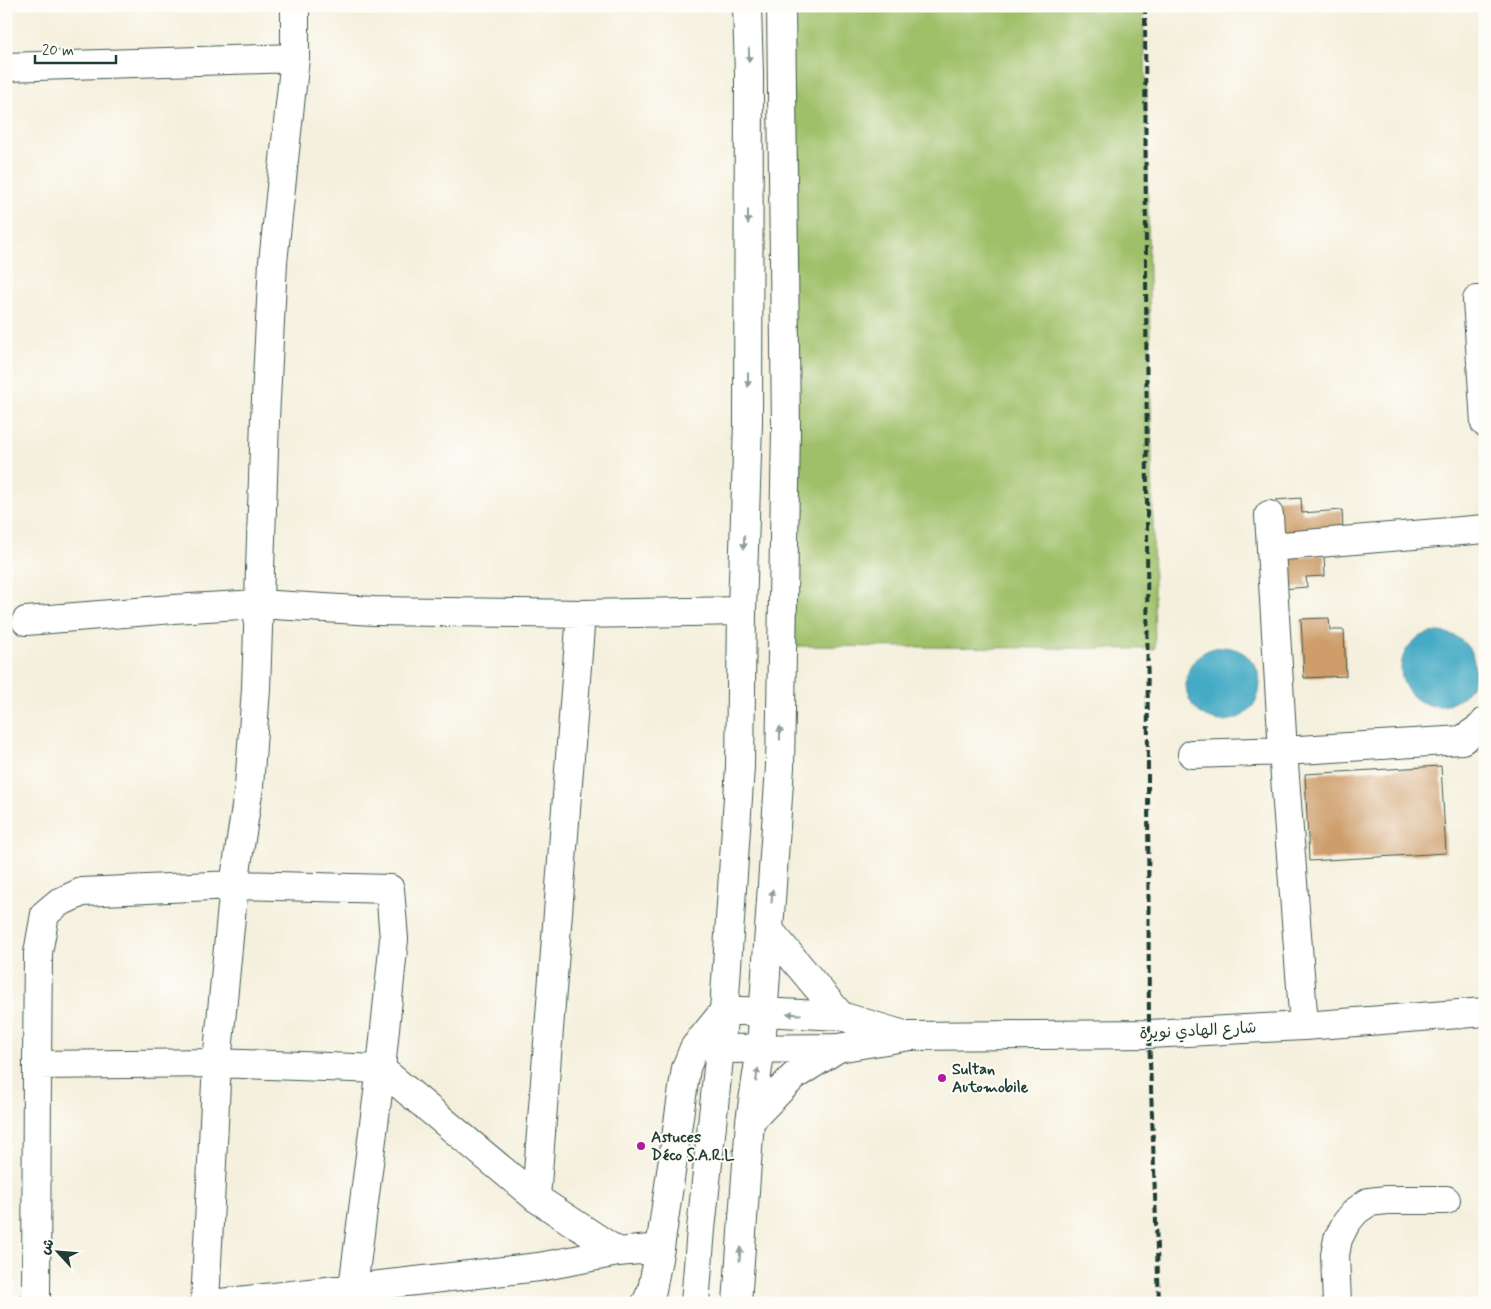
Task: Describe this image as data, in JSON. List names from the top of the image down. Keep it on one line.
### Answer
{"streets":{"main road":["شارع الهادي نويرة"]},"places":["Sultan Automobile","Astuces Déco S.A.R.L"],"scale_bar":"20 m","north":"top left"}
